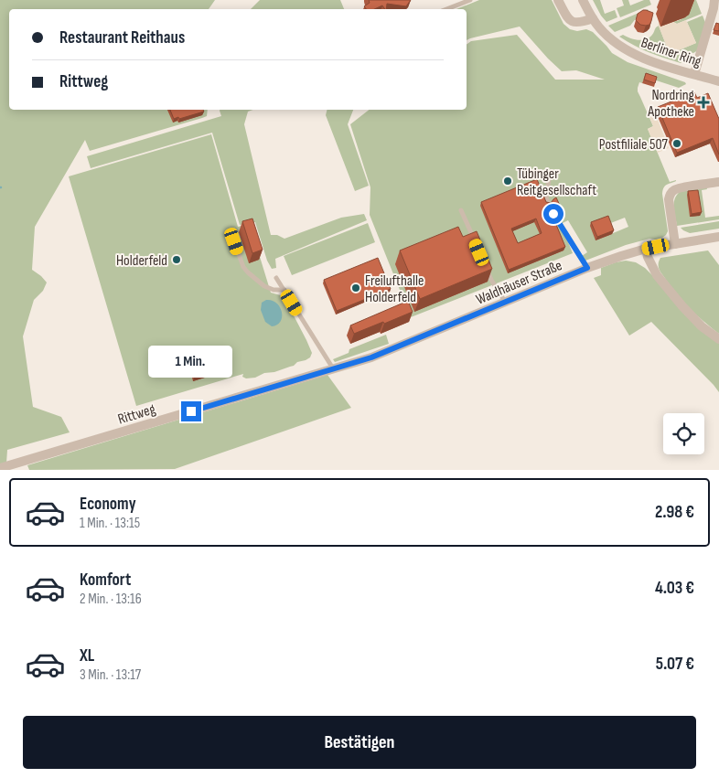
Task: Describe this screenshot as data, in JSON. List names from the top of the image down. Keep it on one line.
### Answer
{"streets":{"street":["Berliner Ring","Waldhäuser Straße","Rittweg"]},"crossings":[["Waldhäuser Straße","Rittweg"]],"places":{"health":["Nordring Apotheke"],"other":["Postfiliale 507","Tübinger Reitgesellschaft","Holderfeld","Freilufthalle Holderfeld"]},"page":{"banner":["Restaurant Reithaus","Rittweg"],"bubble":"1 Min.","list":[{"name":"Economy","note":"1 Min. · 13:15","value":"2.98 €"},{"name":"Komfort","note":"2 Min. · 13:16","value":"4.03 €"},{"name":"XL","note":"3 Min. · 13:17","value":"5.07 €"}],"buttons":"Bestätigen"}}
